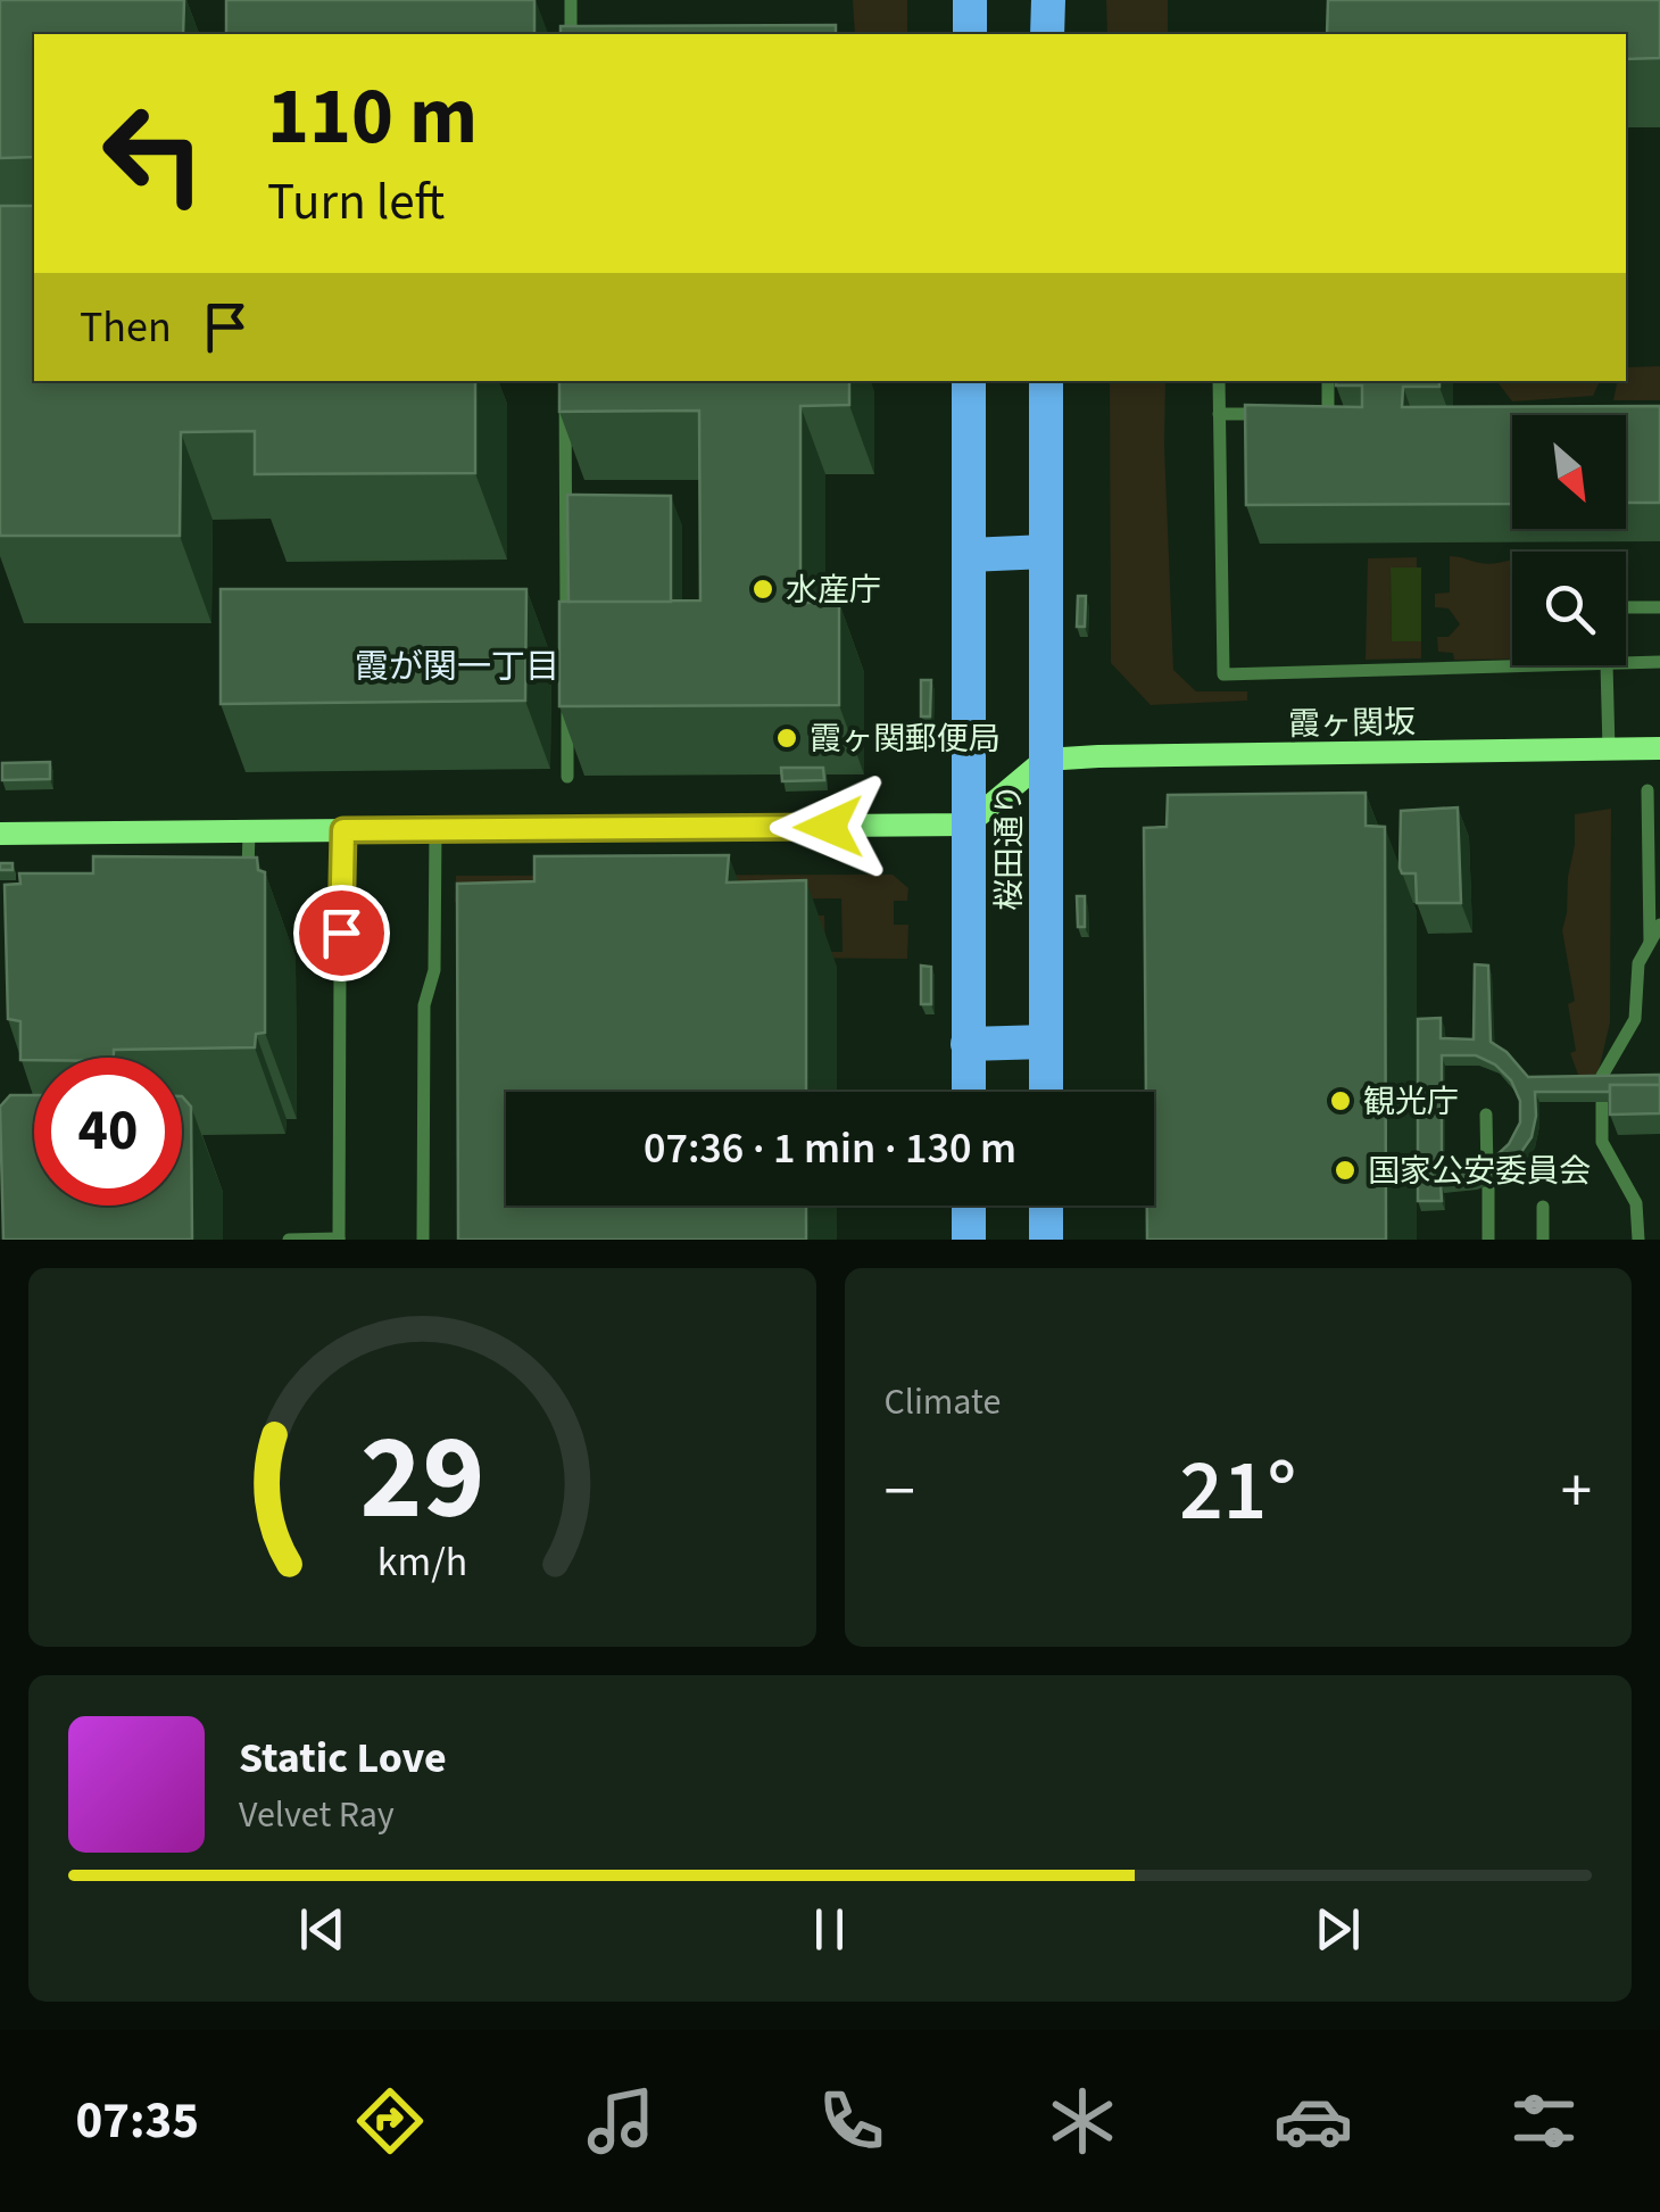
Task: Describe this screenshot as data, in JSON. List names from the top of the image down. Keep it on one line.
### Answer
{"streets":{"highway":["桜田通り"],"street":["霞ヶ関坂"]},"crossings":[["霞ヶ関坂","桜田通り"]],"districts":["霞が関一丁目"],"places":["水産庁","霞ヶ関郵便局","観光庁","国家公安委員会"],"north":"bottom right","page":{"turn":["110 m","Turn left"],"then":"Then","limit":"40","trip":"07:36 · 1 min · 130 m","tile":"Climate","heat":["−","21°","+"],"song":["Static Love","Velvet Ray"],"tabs":"07:35","gauge":["29","km/h"]}}
